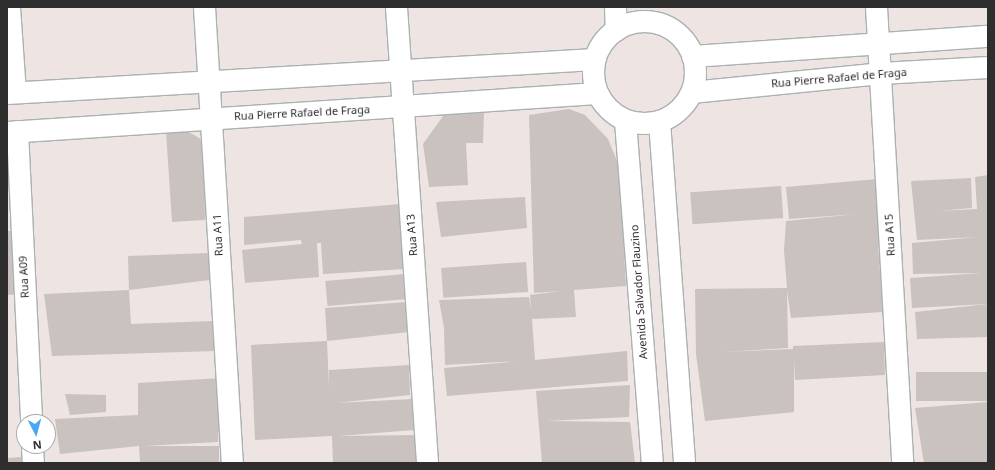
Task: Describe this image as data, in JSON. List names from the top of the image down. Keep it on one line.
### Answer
{"streets":{"street":["Rua Pierre Rafael de Fraga","Rua A11","Rua A13","Rua A15","Rua A09","Avenida Salvador Flauzino"]},"crossings":[["Rua Pierre Rafael de Fraga","Rua A11"],["Rua Pierre Rafael de Fraga","Rua A13"],["Rua Pierre Rafael de Fraga","Rua A15"],["Rua Pierre Rafael de Fraga","Rua A09"],["Rua Pierre Rafael de Fraga","Avenida Salvador Flauzino"]],"north":"bottom"}
